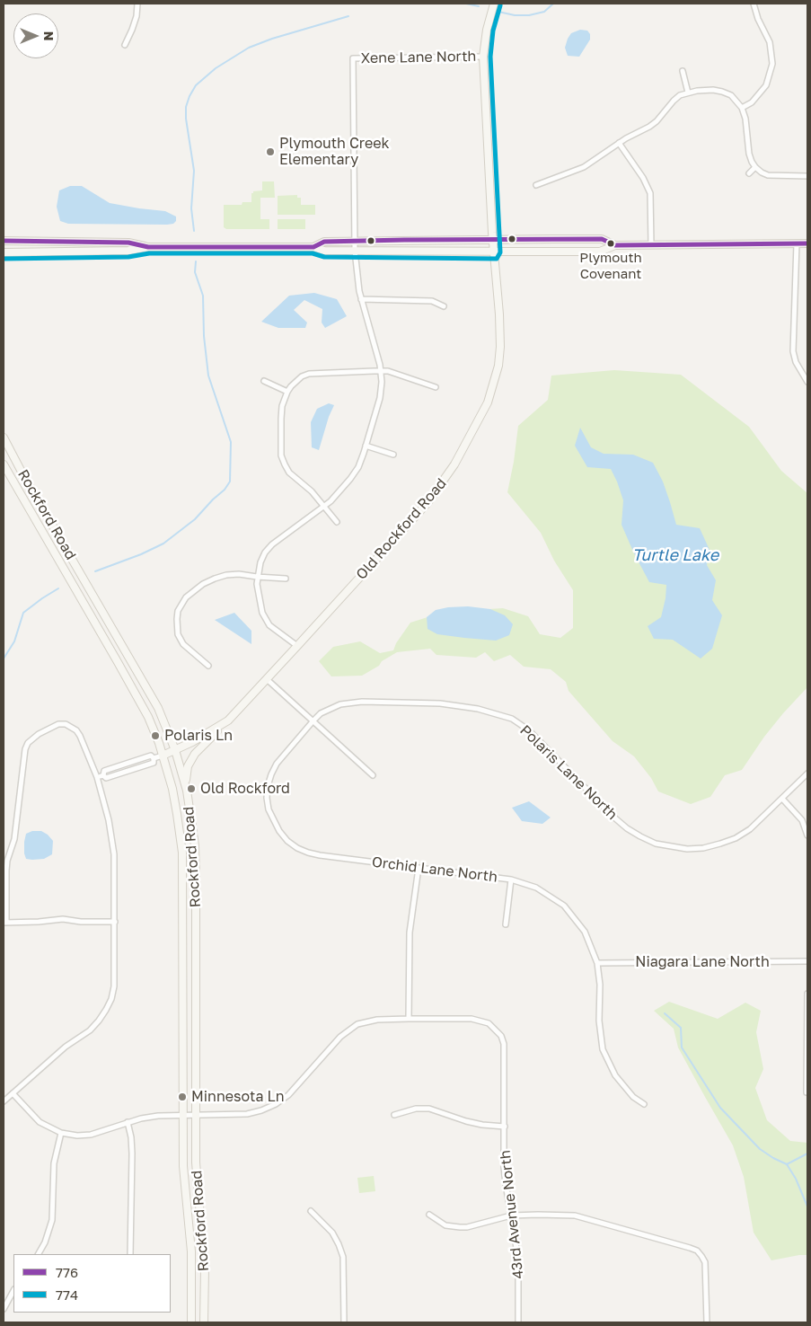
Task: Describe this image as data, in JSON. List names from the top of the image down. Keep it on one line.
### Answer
{"streets":{"main road":["Rockford Road","Old Rockford Road"],"street":["Xene Lane North","Polaris Lane North","Orchid Lane North","Niagara Lane North","43rd Avenue North"]},"crossings":[["Xene Lane North","Old Rockford Road"],["Rockford Road","Old Rockford Road"],["Polaris Lane North","Orchid Lane North"],["Orchid Lane North","Niagara Lane North"]],"water":["Turtle Lake"],"places":["Plymouth Creek Elementary","Plymouth Covenant","Polaris Ln","Old Rockford","Minnesota Ln"],"lines":["transit line 774","transit line 776"],"legend":["776","774"],"north":"right"}
